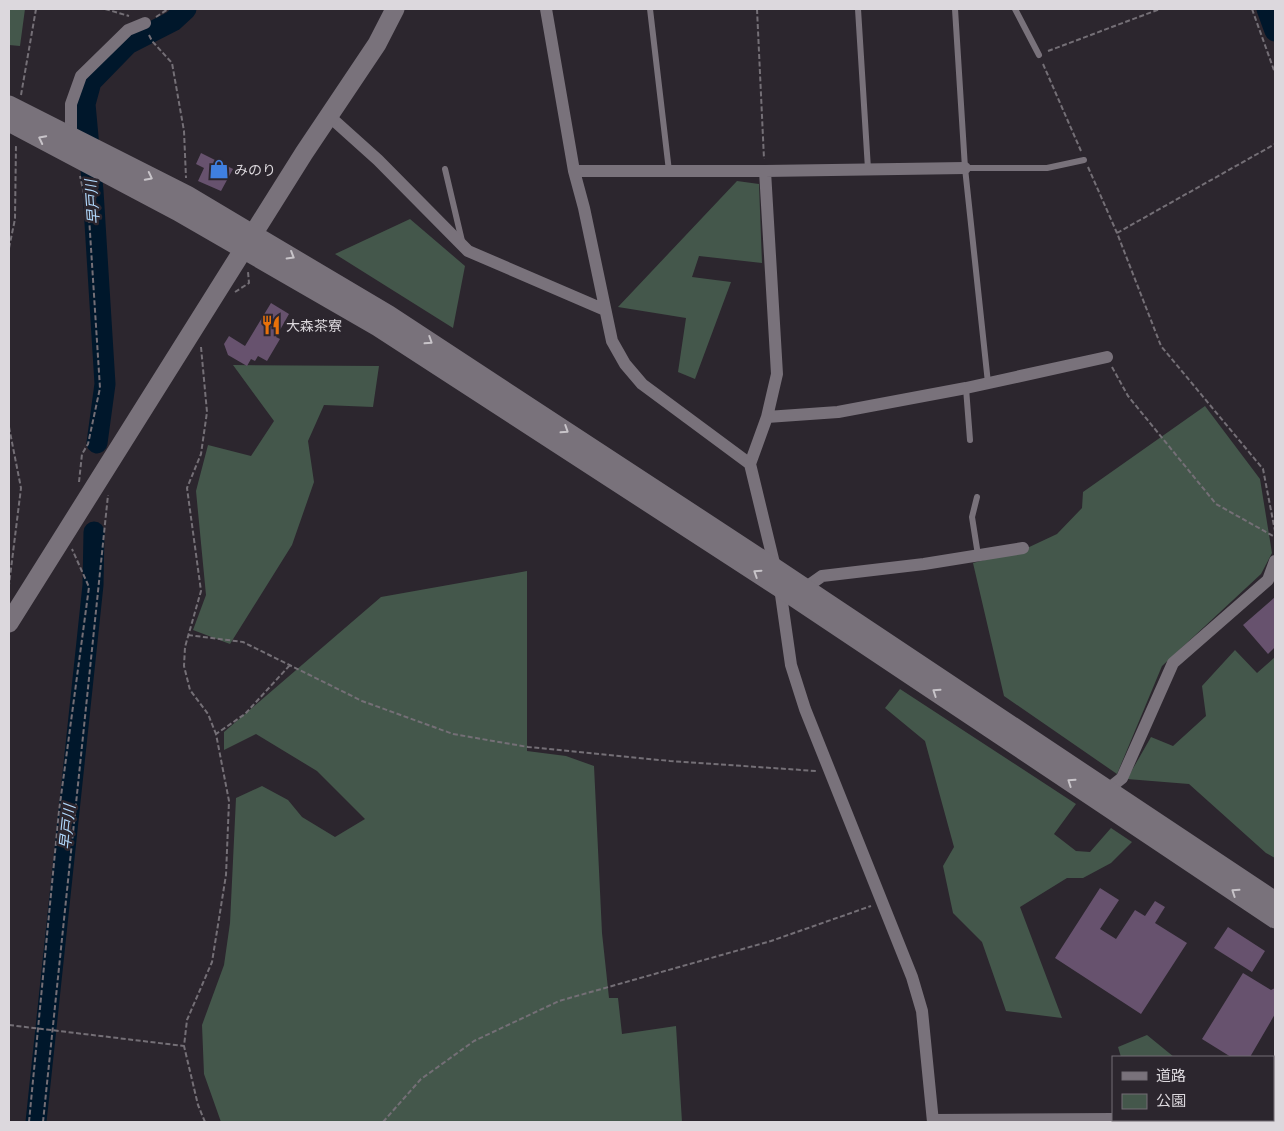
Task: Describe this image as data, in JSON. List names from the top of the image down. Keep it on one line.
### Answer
{"water":["早戸川"],"places":{"shop":["みのり"],"restaurant":["大森茶寮"]},"legend":["道路","公園"]}
